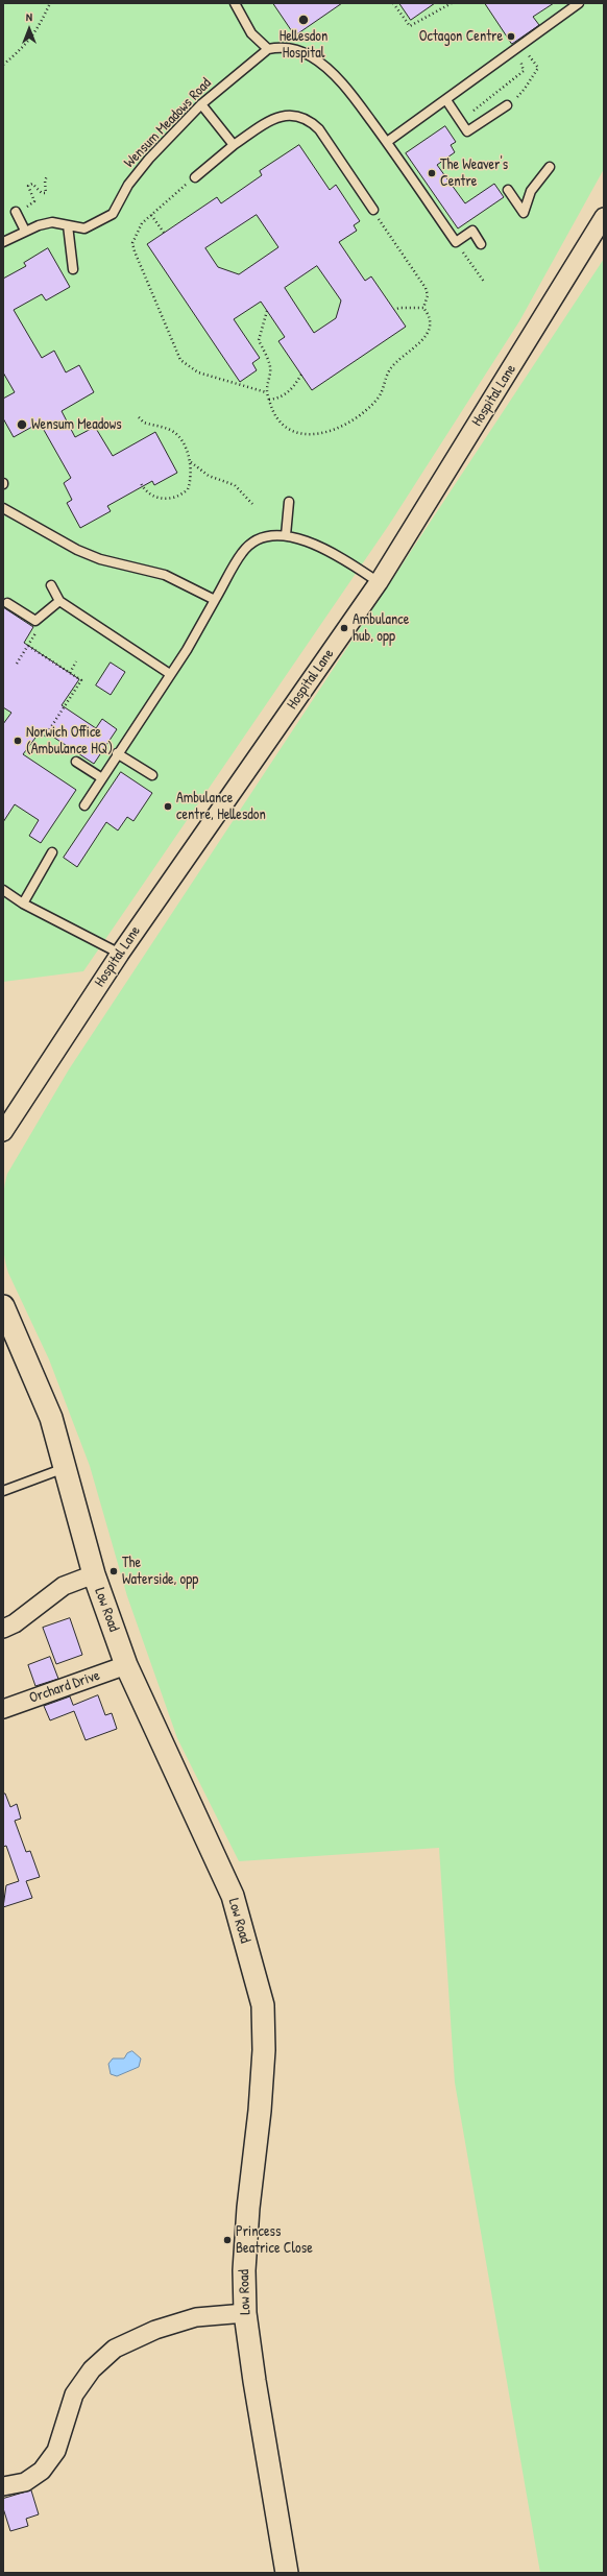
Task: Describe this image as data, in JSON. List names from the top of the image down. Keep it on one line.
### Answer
{"streets":{"street":["Hospital Lane","Low Road","Orchard Drive"],"lane":["Wensum Meadows Road"]},"crossings":[["Low Road","Orchard Drive"]],"places":["Hellesdon Hospital","Octagon Centre","The Weaver's Centre","Wensum Meadows","Ambulance hub, opp","Norwich Office (Ambulance HQ)","Ambulance centre, Hellesdon","The Waterside, opp","Princess Beatrice Close"],"north":"top"}
